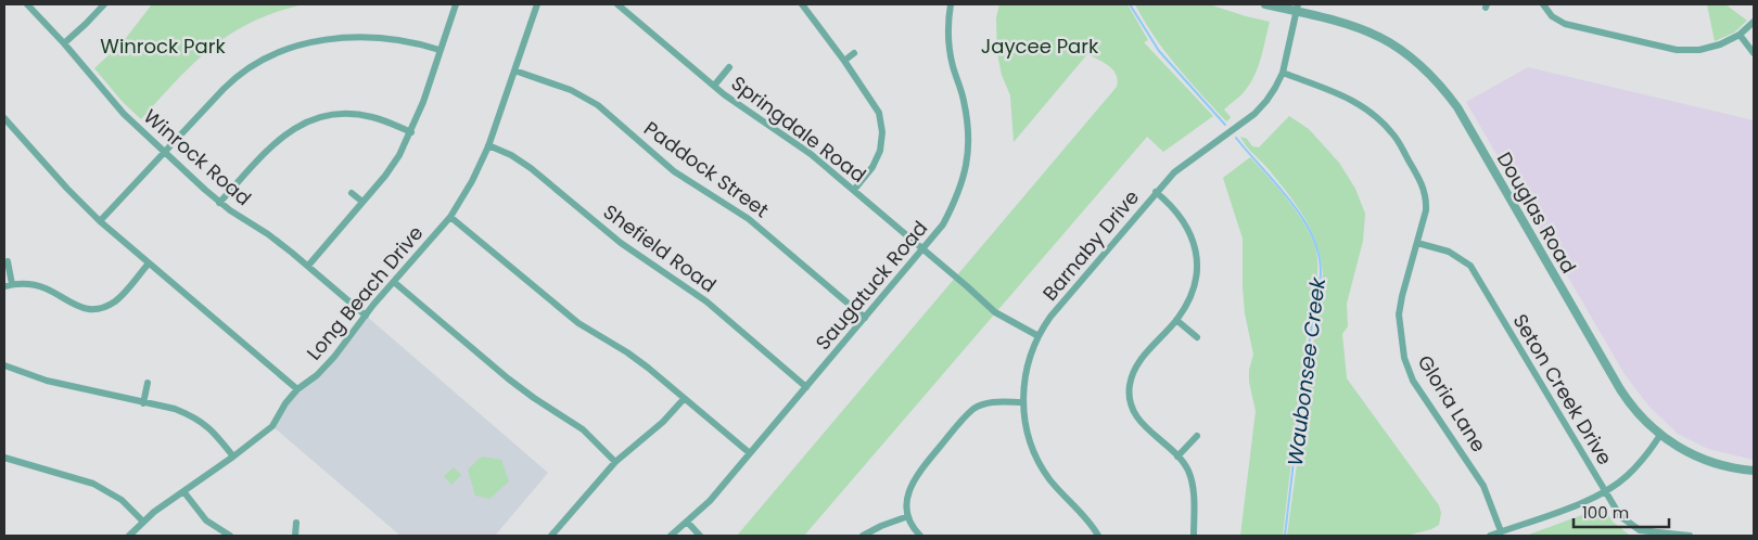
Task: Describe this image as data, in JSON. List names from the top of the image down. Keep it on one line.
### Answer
{"streets":{"street":["Springdale Road","Winrock Road","Paddock Street","Douglas Road","Barnaby Drive","Shefield Road","Saugatuck Road","Long Beach Drive","Seton Creek Drive","Gloria Lane"]},"crossings":[["Springdale Road","Barnaby Drive"],["Springdale Road","Saugatuck Road"],["Winrock Road","Long Beach Drive"],["Paddock Street","Saugatuck Road"],["Paddock Street","Long Beach Drive"],["Douglas Road","Barnaby Drive"],["Barnaby Drive","Gloria Lane"],["Shefield Road","Saugatuck Road"],["Shefield Road","Long Beach Drive"],["Seton Creek Drive","Gloria Lane"]],"water":["Waubonsee Creek"],"parks":["Winrock Park","Jaycee Park"],"scale_bar":"100 m"}
